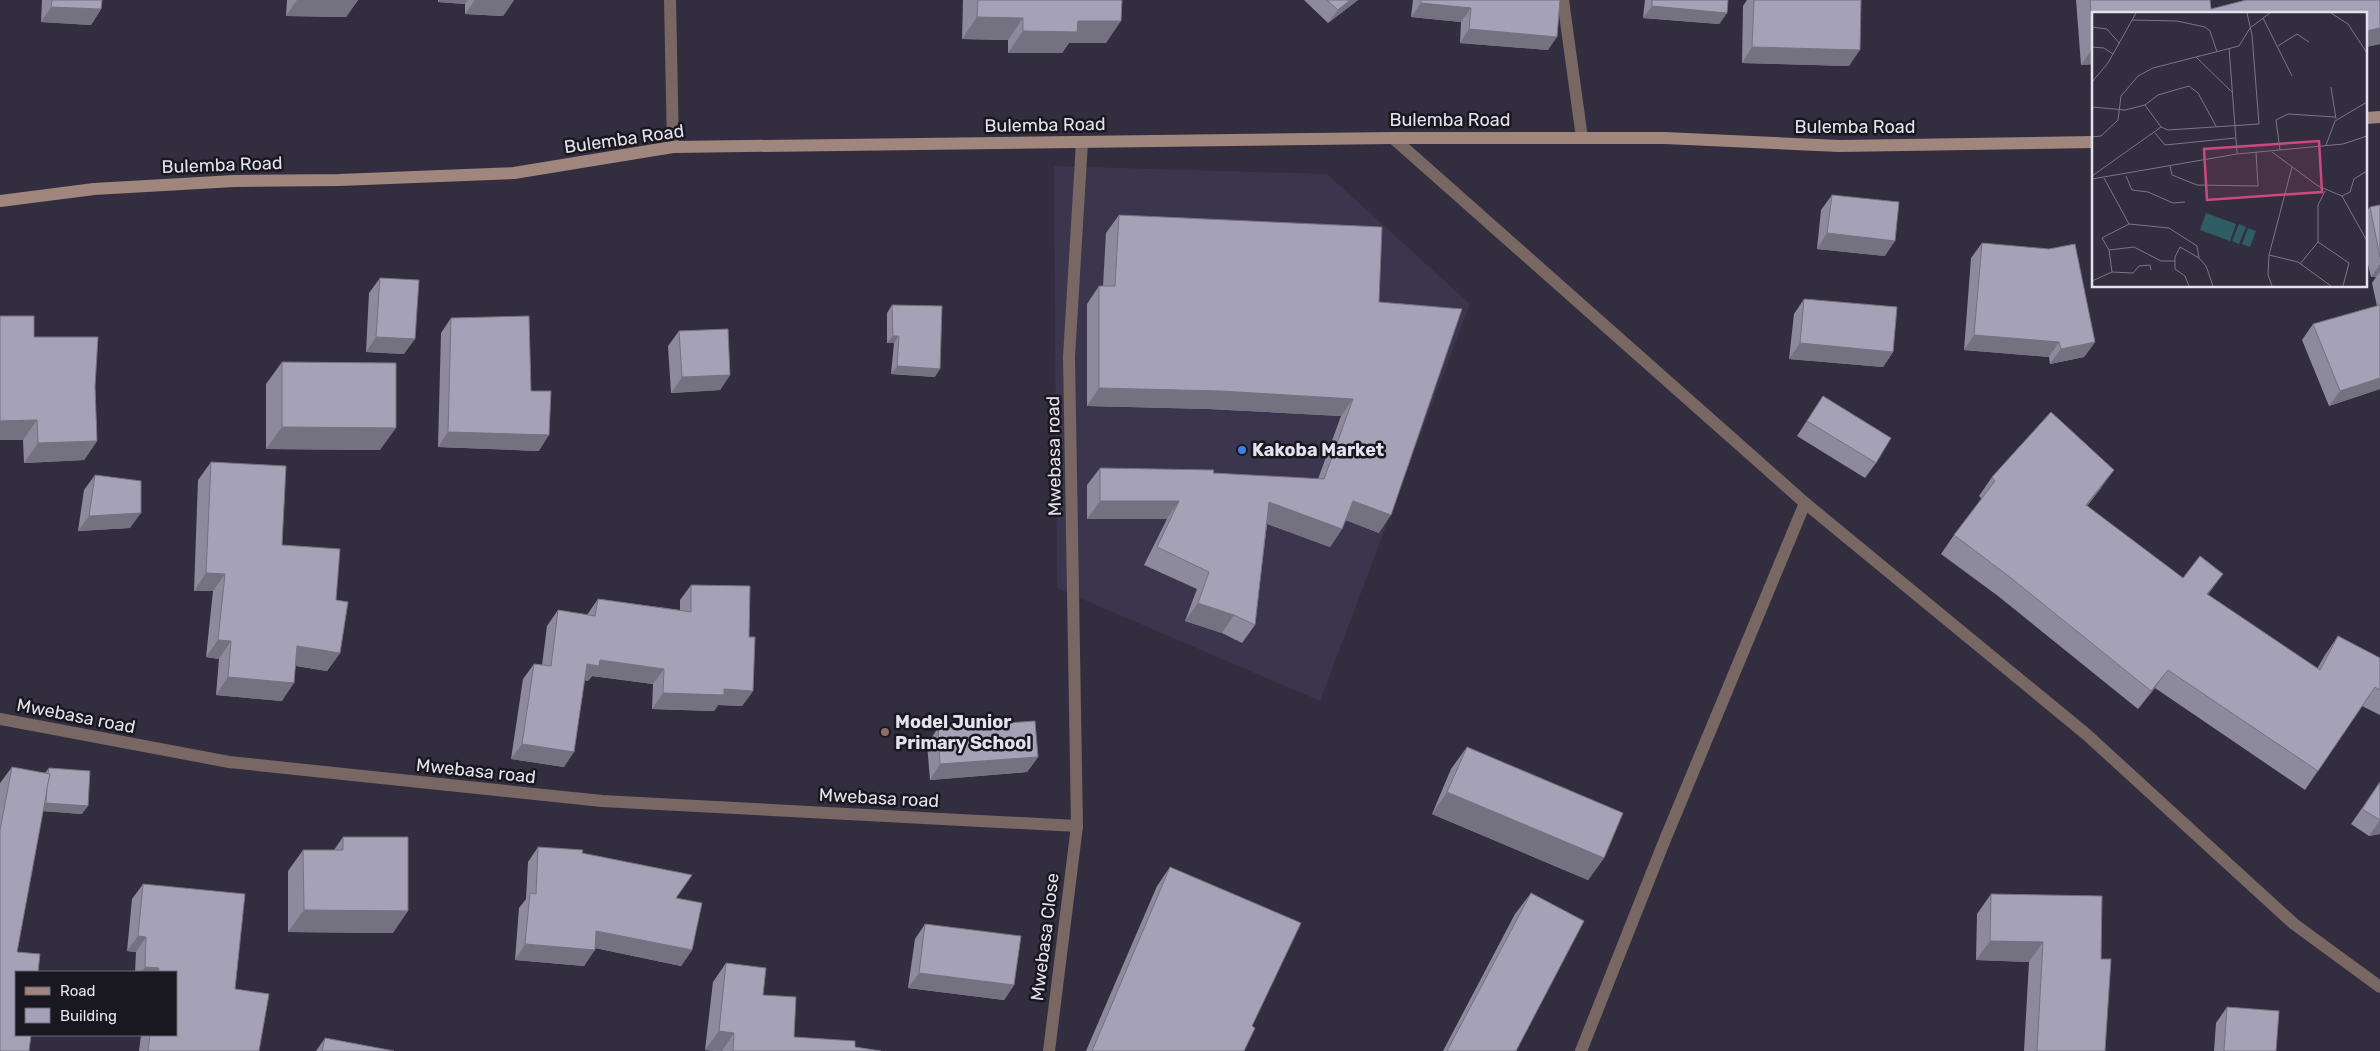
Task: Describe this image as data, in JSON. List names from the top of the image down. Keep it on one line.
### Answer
{"streets":{"main road":["Bulemba Road"],"street":["Mwebasa road","Mwebasa Close"]},"crossings":[["Bulemba Road","Mwebasa road"],["Mwebasa road","Mwebasa Close"]],"places":["Kakoba Market","Model Junior Primary School"],"legend":["Road","Building"]}
